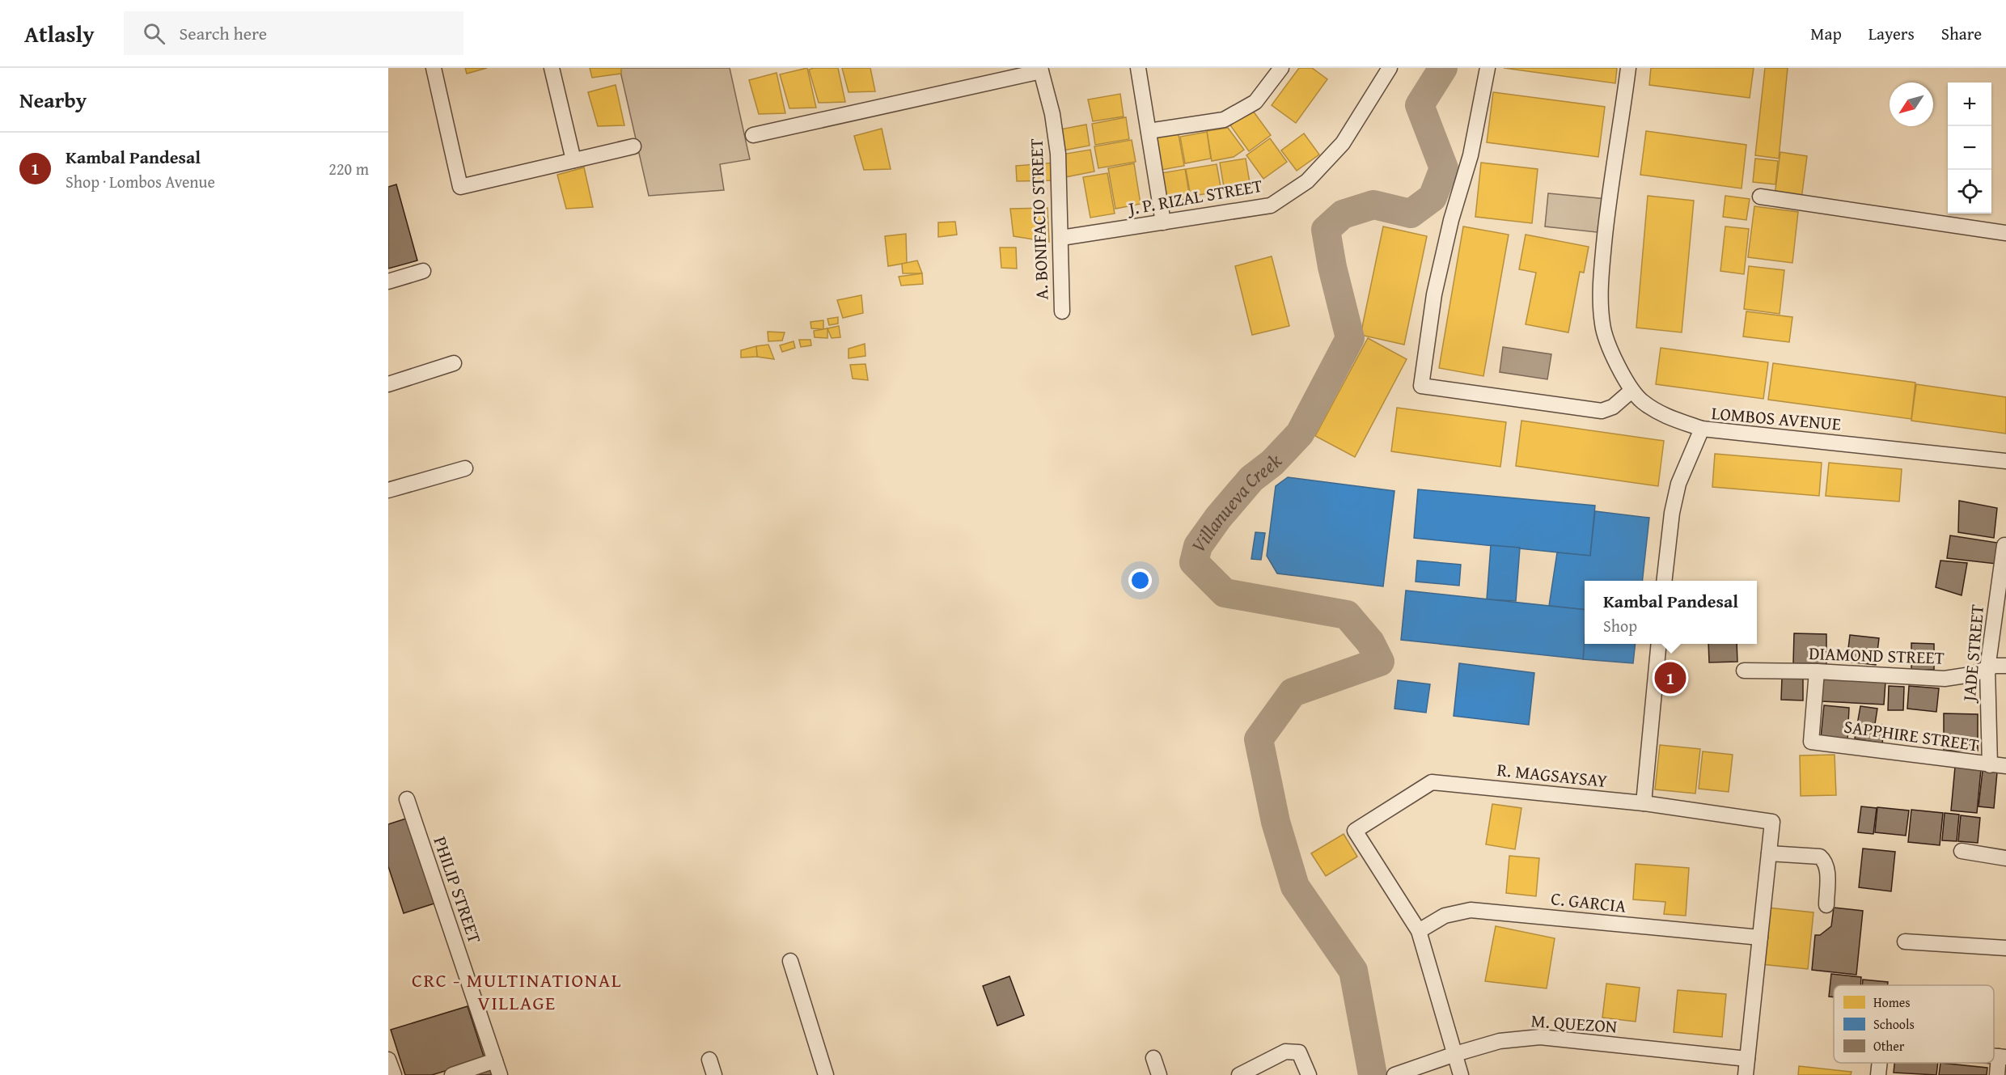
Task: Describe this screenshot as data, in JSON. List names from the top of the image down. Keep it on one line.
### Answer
{"streets":{"street":["J. P. RIZAL STREET","A. BONIFACIO STREET","LOMBOS AVENUE","JADE STREET","DIAMOND STREET","SAPPHIRE STREET","R. MAGSAYSAY","PHILIP STREET","C. GARCIA","M. QUEZON"]},"crossings":[["J. P. RIZAL STREET","A. BONIFACIO STREET"],["JADE STREET","DIAMOND STREET"],["JADE STREET","SAPPHIRE STREET"],["DIAMOND STREET","SAPPHIRE STREET"],["R. MAGSAYSAY","C. GARCIA"],["R. MAGSAYSAY","M. QUEZON"]],"districts":["CRC - MULTINATIONAL VILLAGE"],"water":["Villanueva Creek"],"legend":["Homes","Schools","Other"],"north":"bottom left","page":{"header":"Atlasly","search":"Search here","nav":["Map","Layers","Share"],"heading":"Nearby","map_buttons":["+","−"],"list":[{"mark":"1","name":"Kambal Pandesal","note":"Shop · Lombos Avenue","value":"220 m"}],"popup":["Kambal Pandesal","Shop"],"pins":"1"}}
